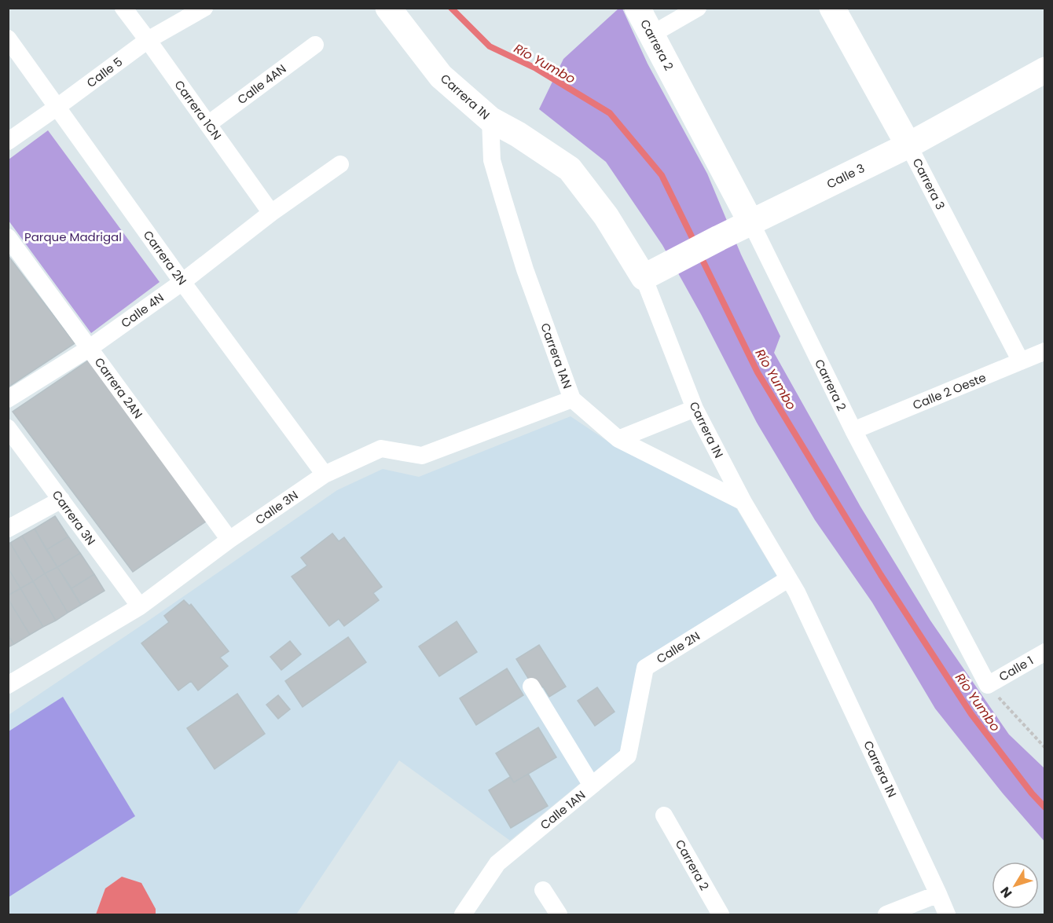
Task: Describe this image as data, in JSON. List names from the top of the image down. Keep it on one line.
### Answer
{"streets":{"street":["Carrera 2","Calle 5","Calle 4AN","Carrera 1N","Carrera 1CN","Calle 3","Carrera 3","Carrera 2N","Calle 4N","Carrera 1AN","Carrera 2AN","Calle 2 Oeste","Calle 3N","Carrera 3N","Calle 2N","Calle 1","Calle 1AN"]},"crossings":[["Carrera 2","Calle 3"],["Carrera 2","Calle 2 Oeste"],["Carrera 2","Calle 1"],["Calle 5","Carrera 1CN"],["Calle 5","Carrera 2N"],["Calle 4AN","Carrera 1CN"],["Carrera 1N","Calle 3"],["Carrera 1N","Carrera 1AN"],["Carrera 1N","Calle 2N"],["Carrera 1CN","Calle 4N"],["Calle 3","Carrera 3"],["Carrera 3","Calle 2 Oeste"],["Carrera 2N","Calle 4N"],["Carrera 2N","Calle 3N"],["Calle 4N","Carrera 2AN"],["Carrera 1AN","Calle 3N"],["Carrera 2AN","Calle 3N"],["Calle 3N","Carrera 3N"],["Calle 2N","Calle 1AN"]],"water":["Río Yumbo"],"parks":["Parque Madrigal"],"north":"bottom left"}
